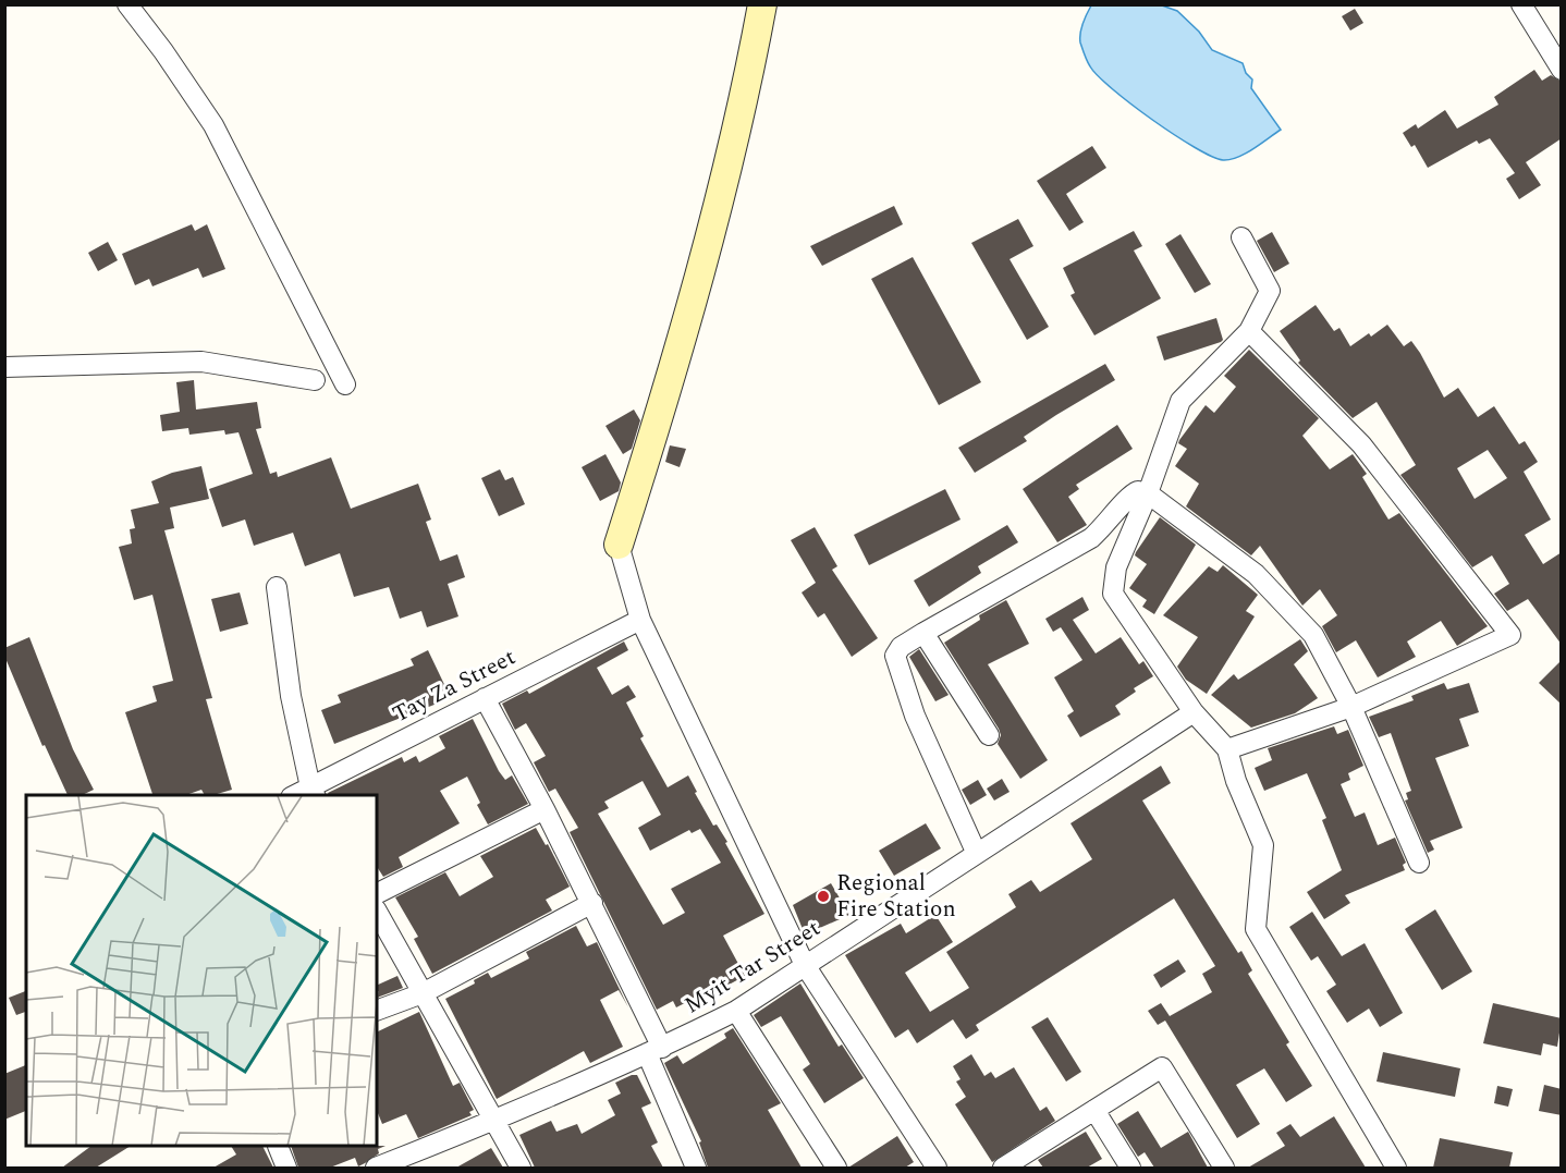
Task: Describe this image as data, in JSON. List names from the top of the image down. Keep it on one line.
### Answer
{"streets":{"street":["Tay Za Street","Myit Tar Street"]},"places":["Regional Fire Station"]}
